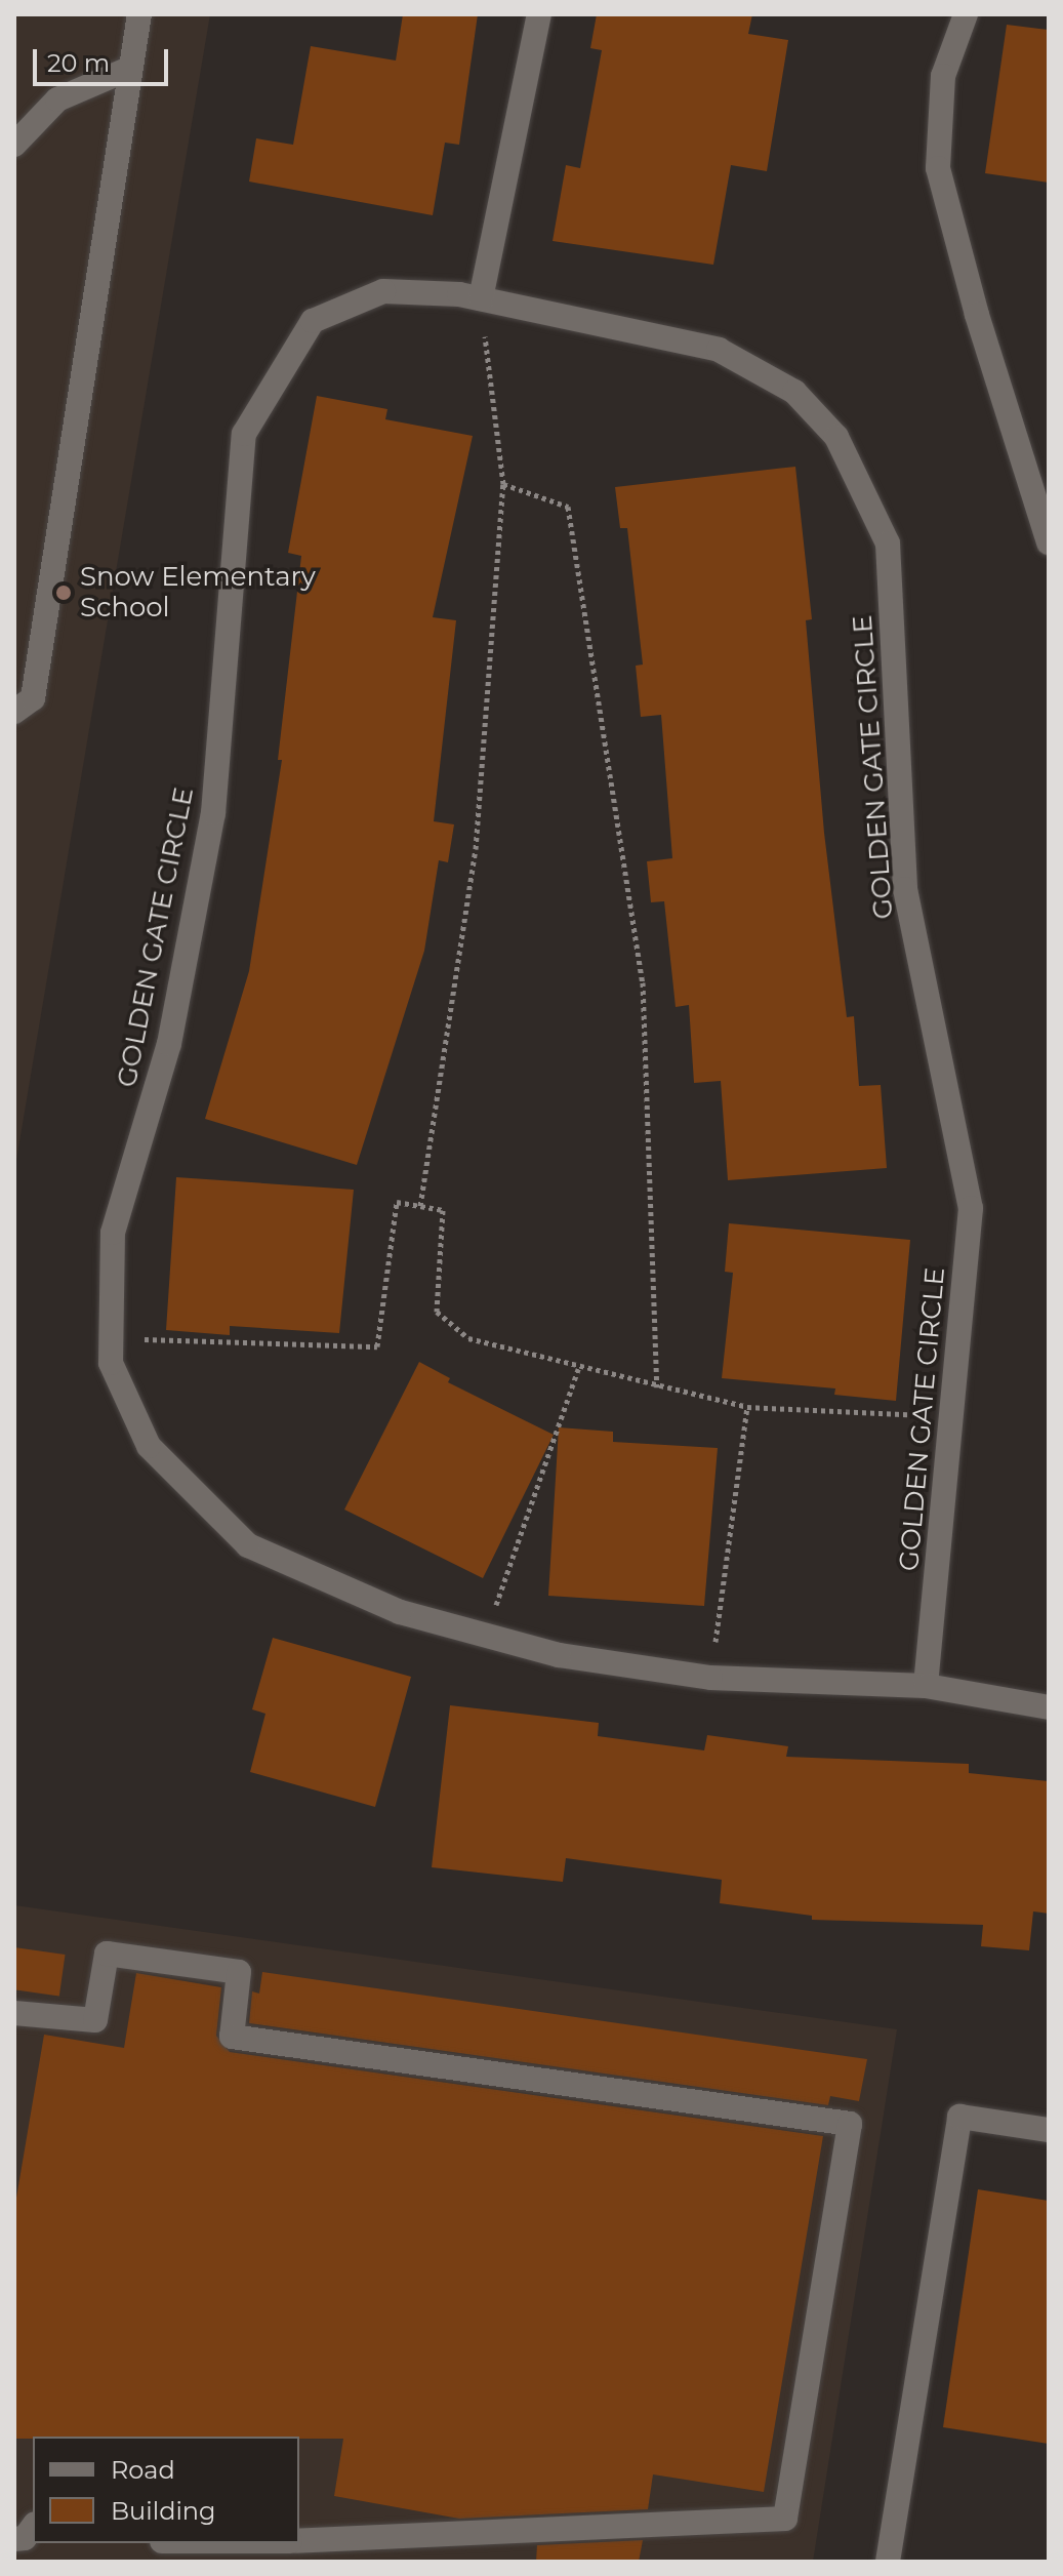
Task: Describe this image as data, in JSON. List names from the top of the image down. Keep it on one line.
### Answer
{"streets":{"street":["GOLDEN GATE CIRCLE"]},"places":["Snow Elementary School"],"legend":["Road","Building"],"scale_bar":"20 m"}
